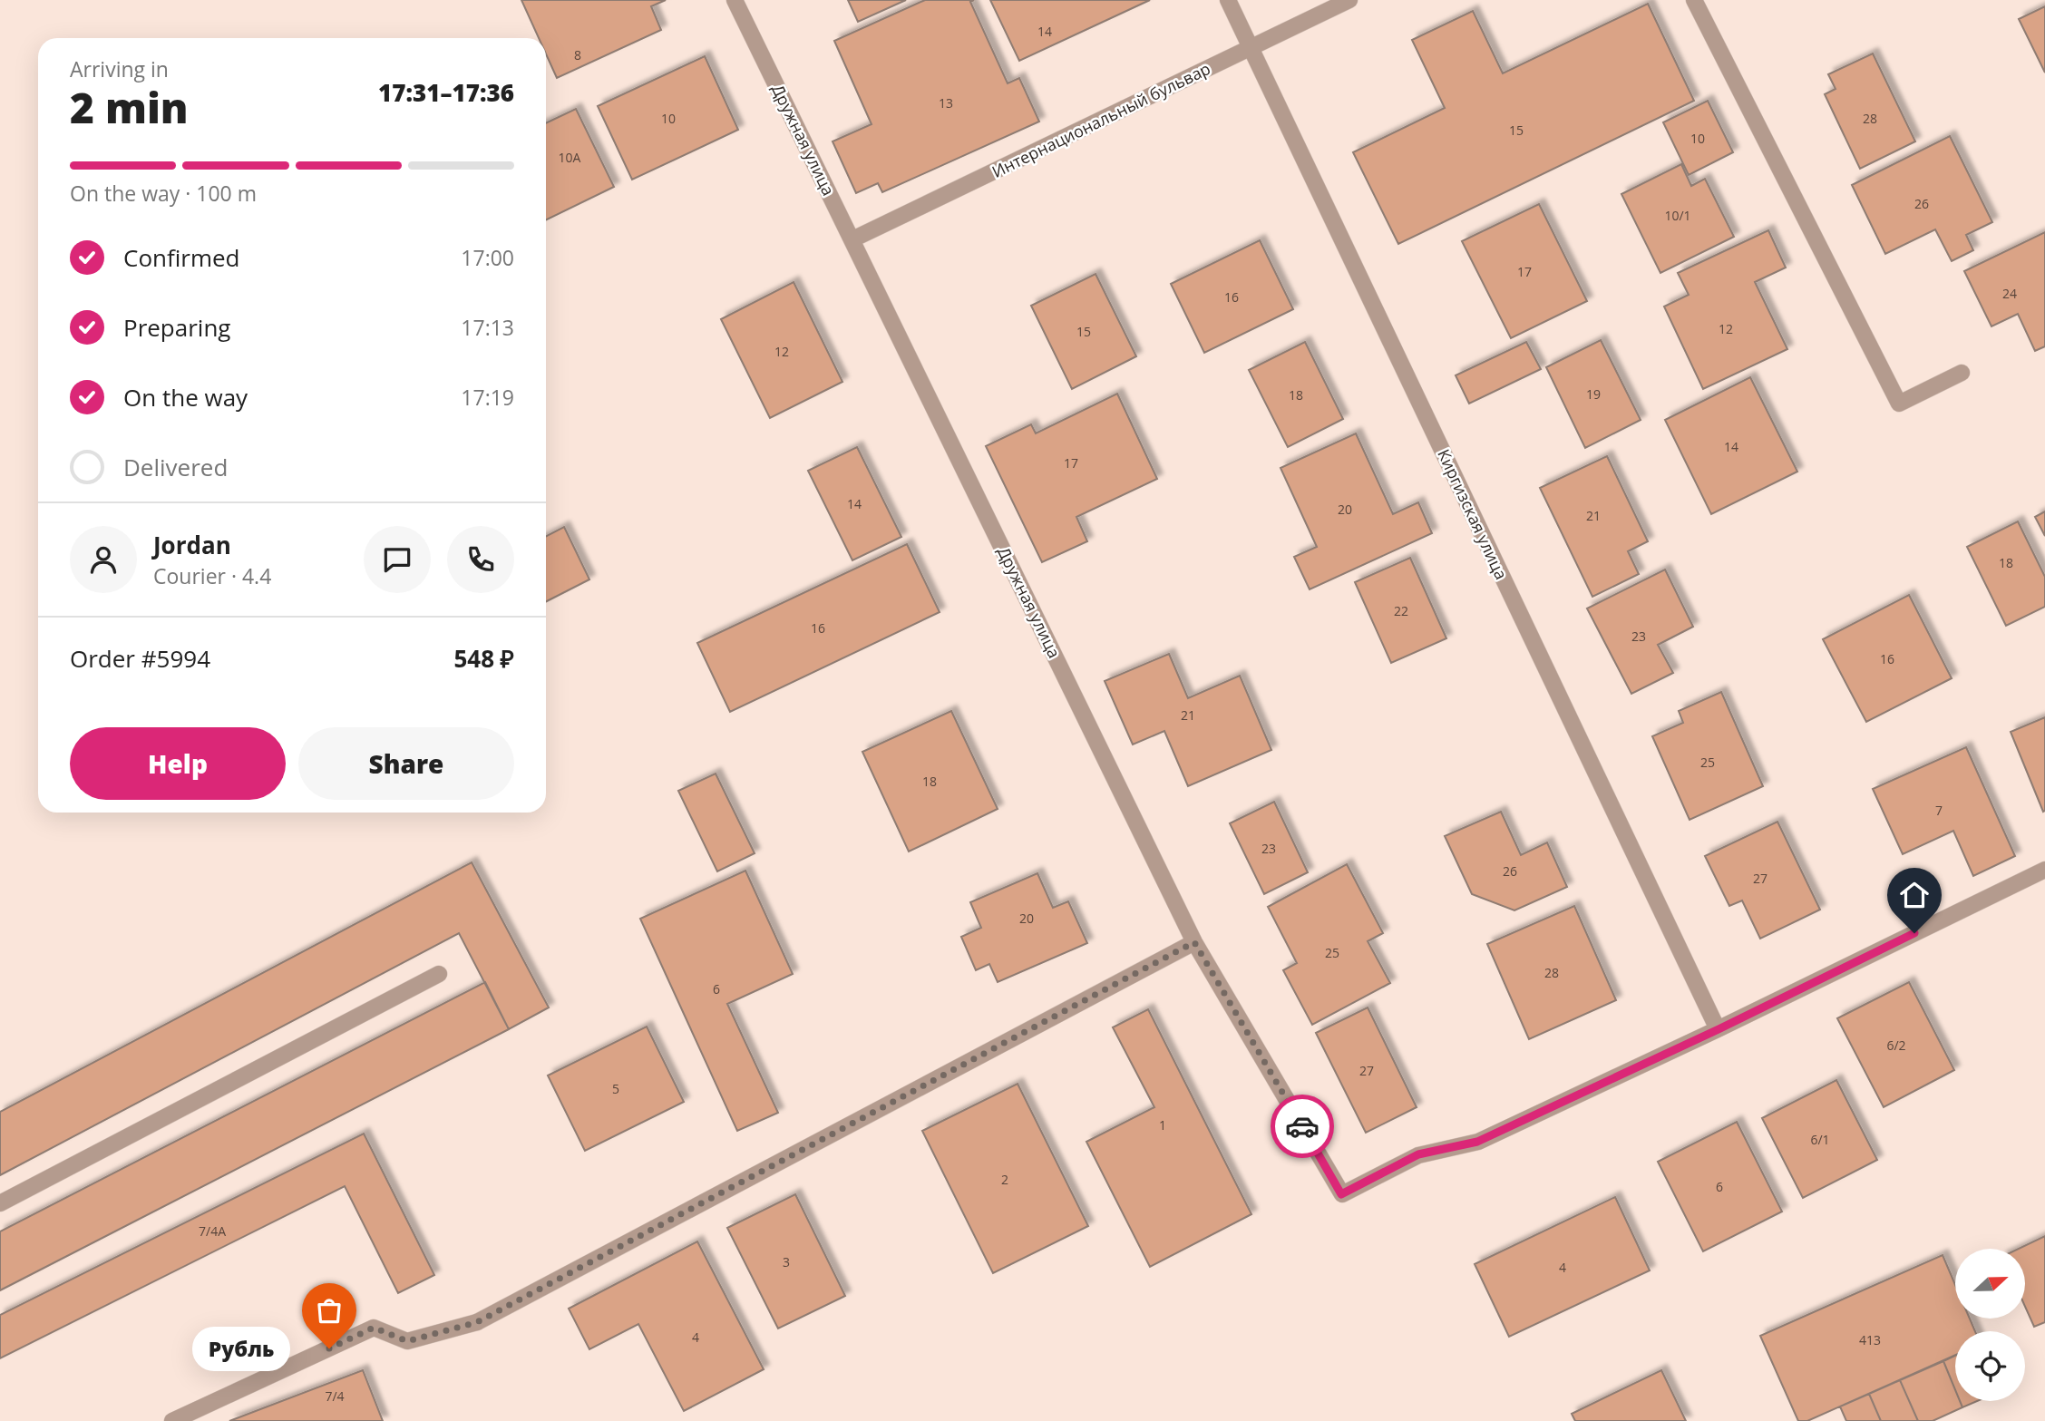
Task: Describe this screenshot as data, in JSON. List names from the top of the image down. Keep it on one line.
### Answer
{"streets":{"street":["Интернациональный бульвар","Дружная улица","Киргизская улица"]},"crossings":[["Интернациональный бульвар","Дружная улица"],["Интернациональный бульвар","Киргизская улица"],["Дружная улица","Киргизская улица"]],"places":["Рубль"],"house_numbers":["14","8","13","10","28","15","10","10А","26","10/1","17","24","16","12","15","12","19","18","14","17","14","20","21","18","22","16","23","16","21","25","18","7","23","26","27","20","25","28","6","6/2","27","5","1","6/1","2","6","7/4А","3","4","4","413","7/4"],"north":"right","page":{"heading":["2 min","Arriving in","17:31–17:36"],"panel":["Jordan","Courier · 4.4","Order #5994","548 ₽"],"bar":"On the way · 100 m","list":[["Confirmed","17:00"],["Preparing","17:13"],["On the way","17:19"],"Delivered"],"buttons":["Help","Share"],"bubble":"Рубль"}}
